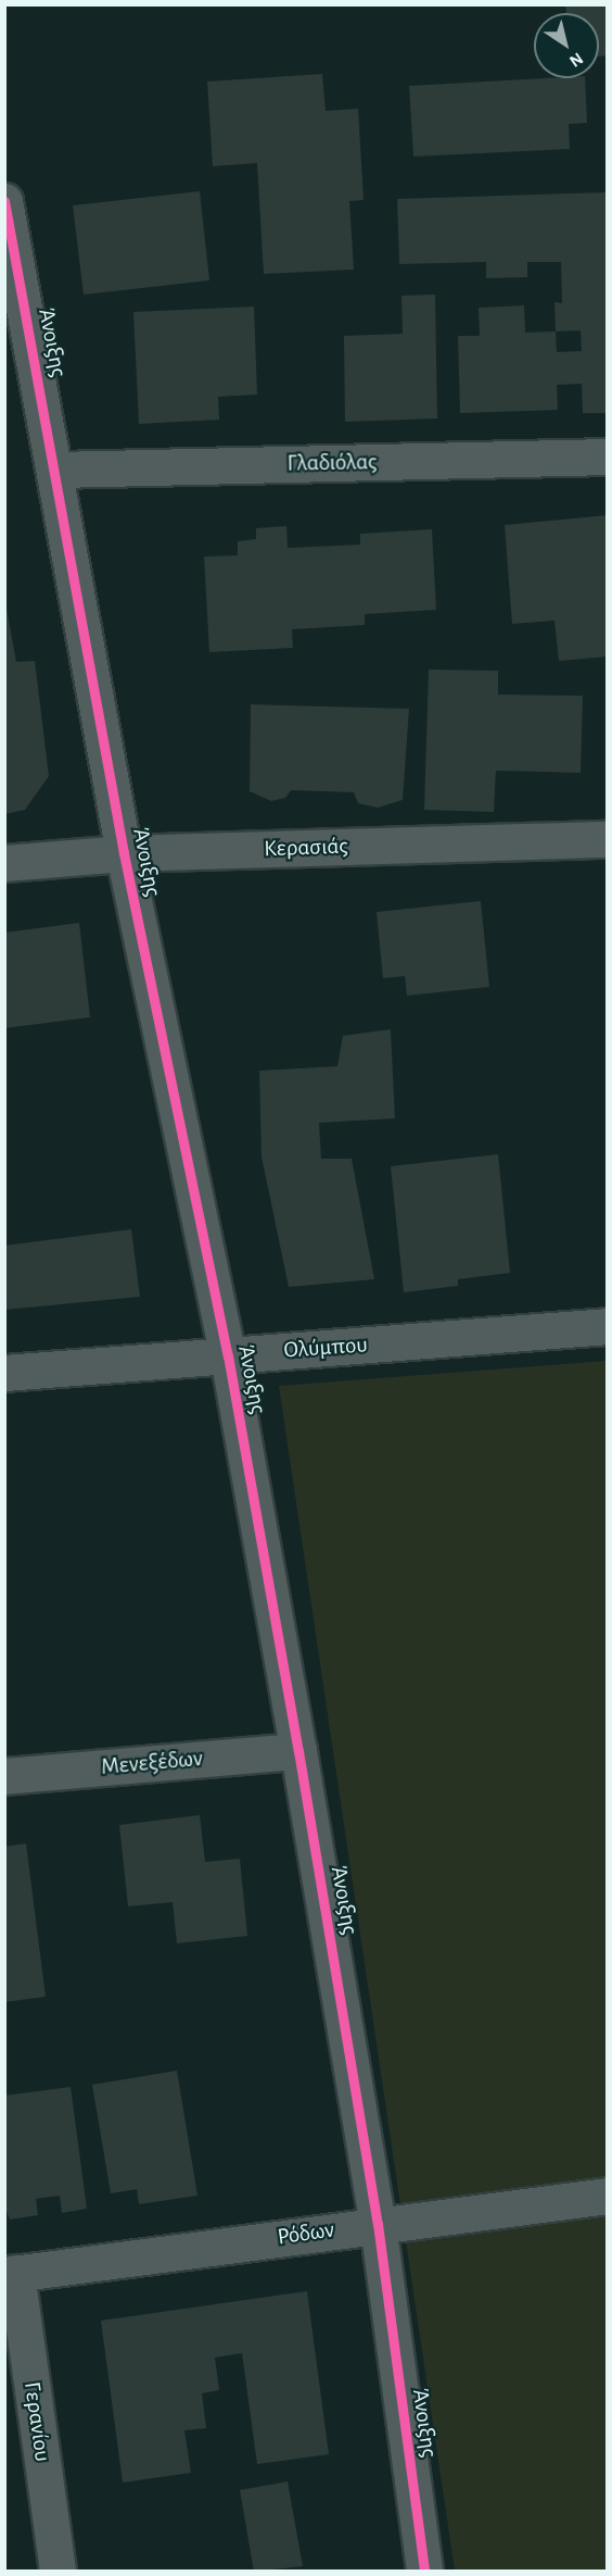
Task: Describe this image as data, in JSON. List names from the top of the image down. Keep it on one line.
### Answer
{"streets":{"street":["Άνοιξης","Γλαδιόλας","Κερασιάς","Ολύμπου","Μενεξέδων","Ρόδων","Γερανίου"]},"crossings":[["Άνοιξης","Γλαδιόλας"],["Άνοιξης","Κερασιάς"],["Άνοιξης","Ολύμπου"],["Άνοιξης","Μενεξέδων"],["Άνοιξης","Ρόδων"],["Ρόδων","Γερανίου"]],"north":"bottom right"}
